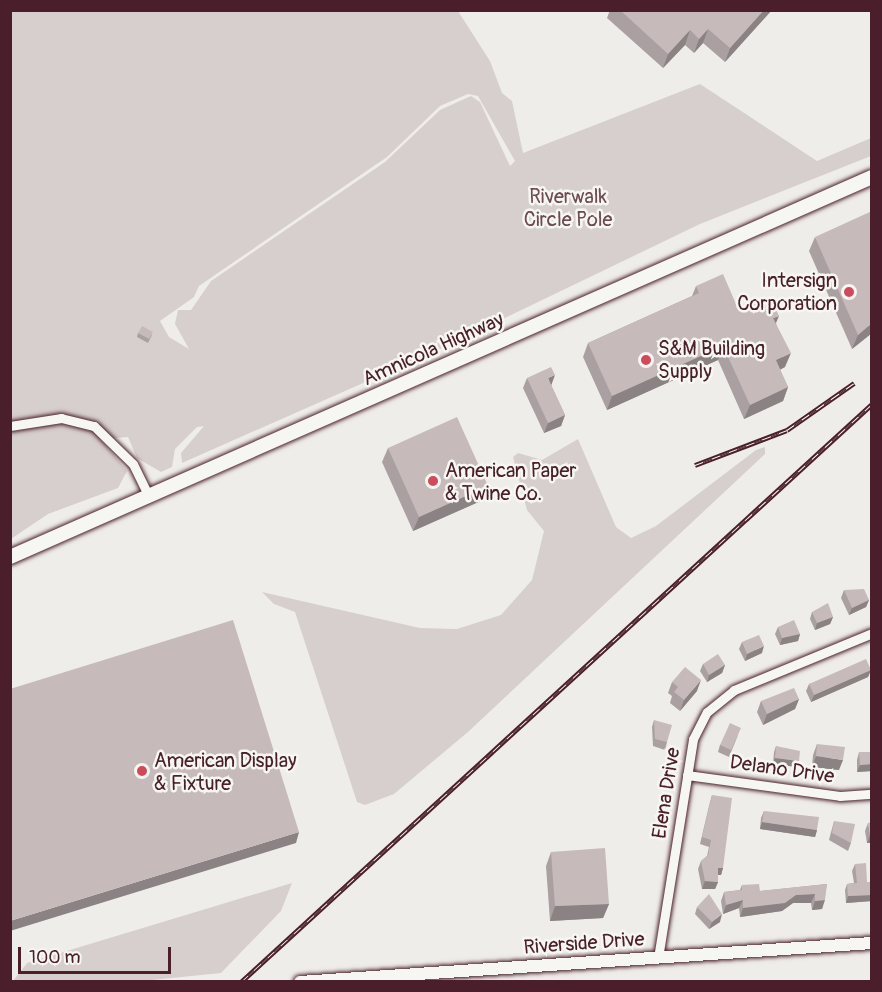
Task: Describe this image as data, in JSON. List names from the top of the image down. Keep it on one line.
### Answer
{"streets":{"main road":["Amnicola Highway"],"street":["Delano Drive","Elena Drive","Riverside Drive"]},"crossings":[["Delano Drive","Elena Drive"],["Elena Drive","Riverside Drive"]],"parks":["Riverwalk Circle Pole"],"places":["Intersign Corporation","S&M Building Supply","American Paper & Twine Co.","American Display & Fixture"],"scale_bar":"100 m"}
